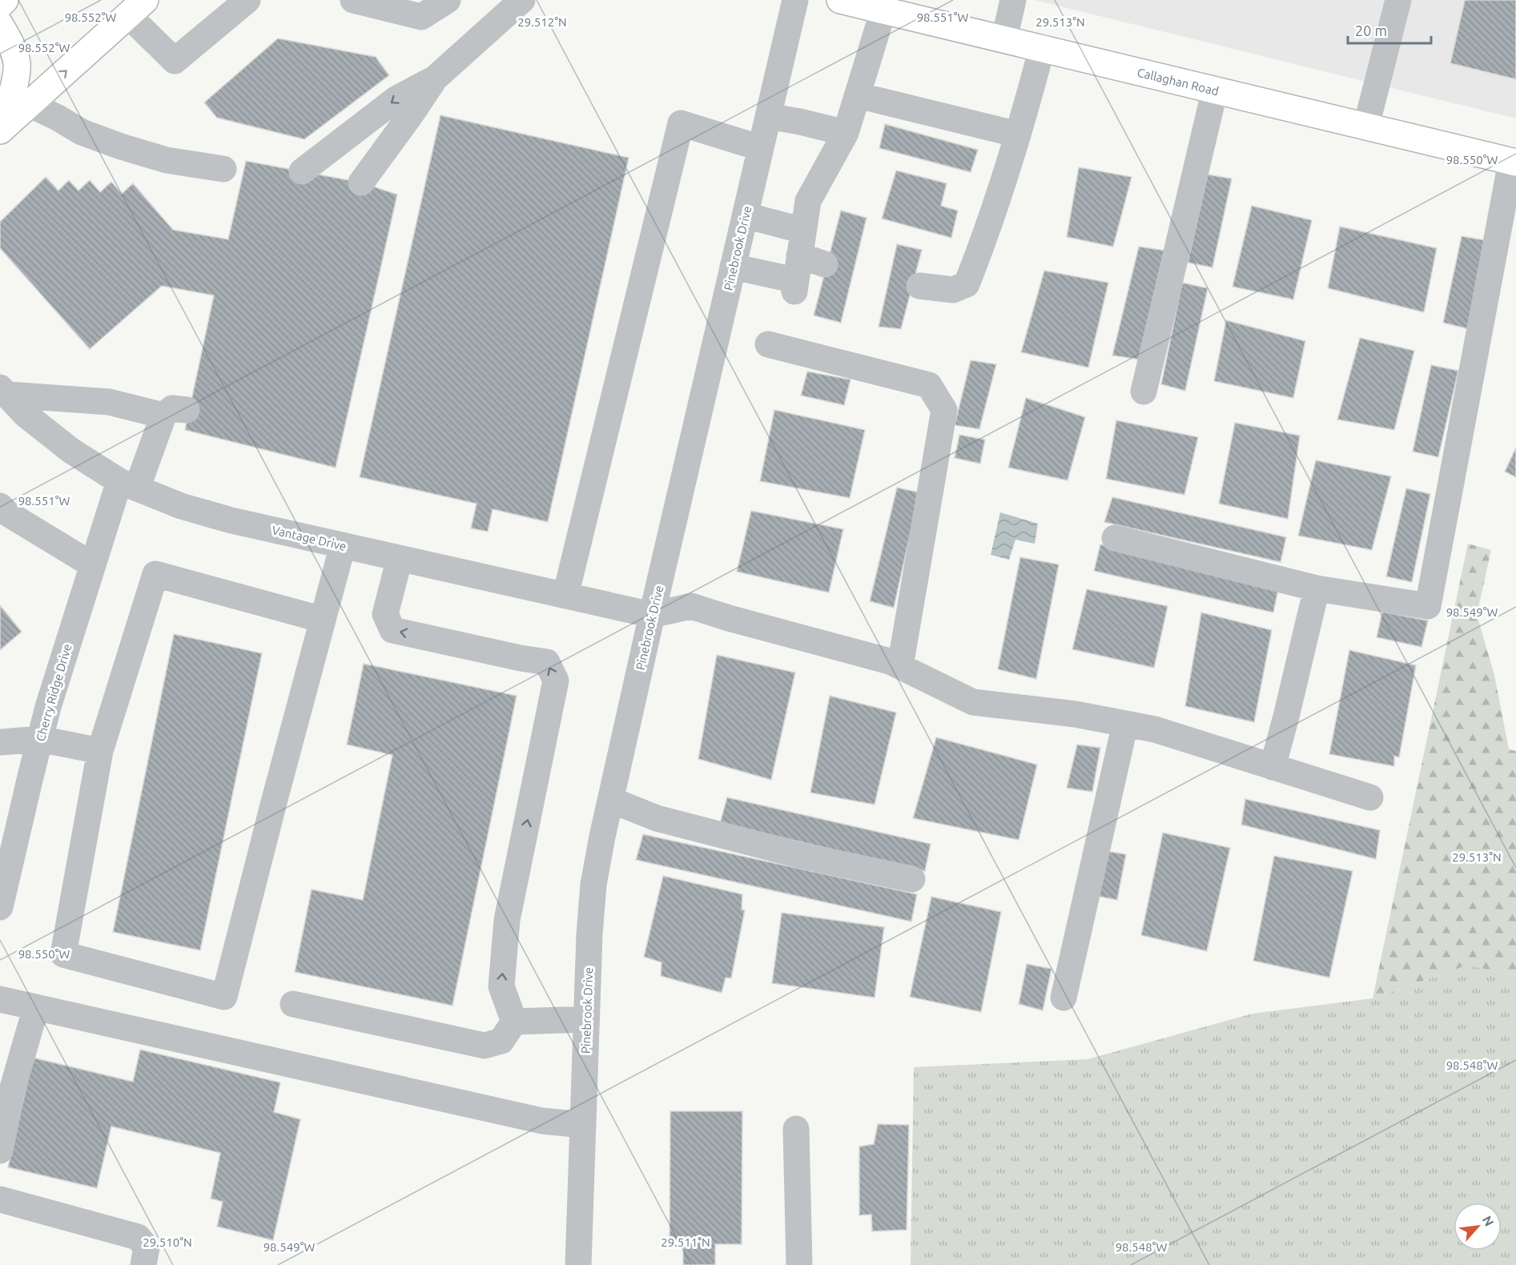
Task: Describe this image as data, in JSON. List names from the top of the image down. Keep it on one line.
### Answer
{"streets":{"main road":["Callaghan Road"],"street":["Pinebrook Drive","Vantage Drive","Cherry Ridge Drive"]},"crossings":[["Pinebrook Drive","Vantage Drive"],["Vantage Drive","Cherry Ridge Drive"]],"scale_bar":"20 m","north":"top right","coordinates":["98.552°W","98.551°W","29.512°N","29.513°N","98.550°W","98.549°W","98.548°W","29.510°N","29.511°N"]}
